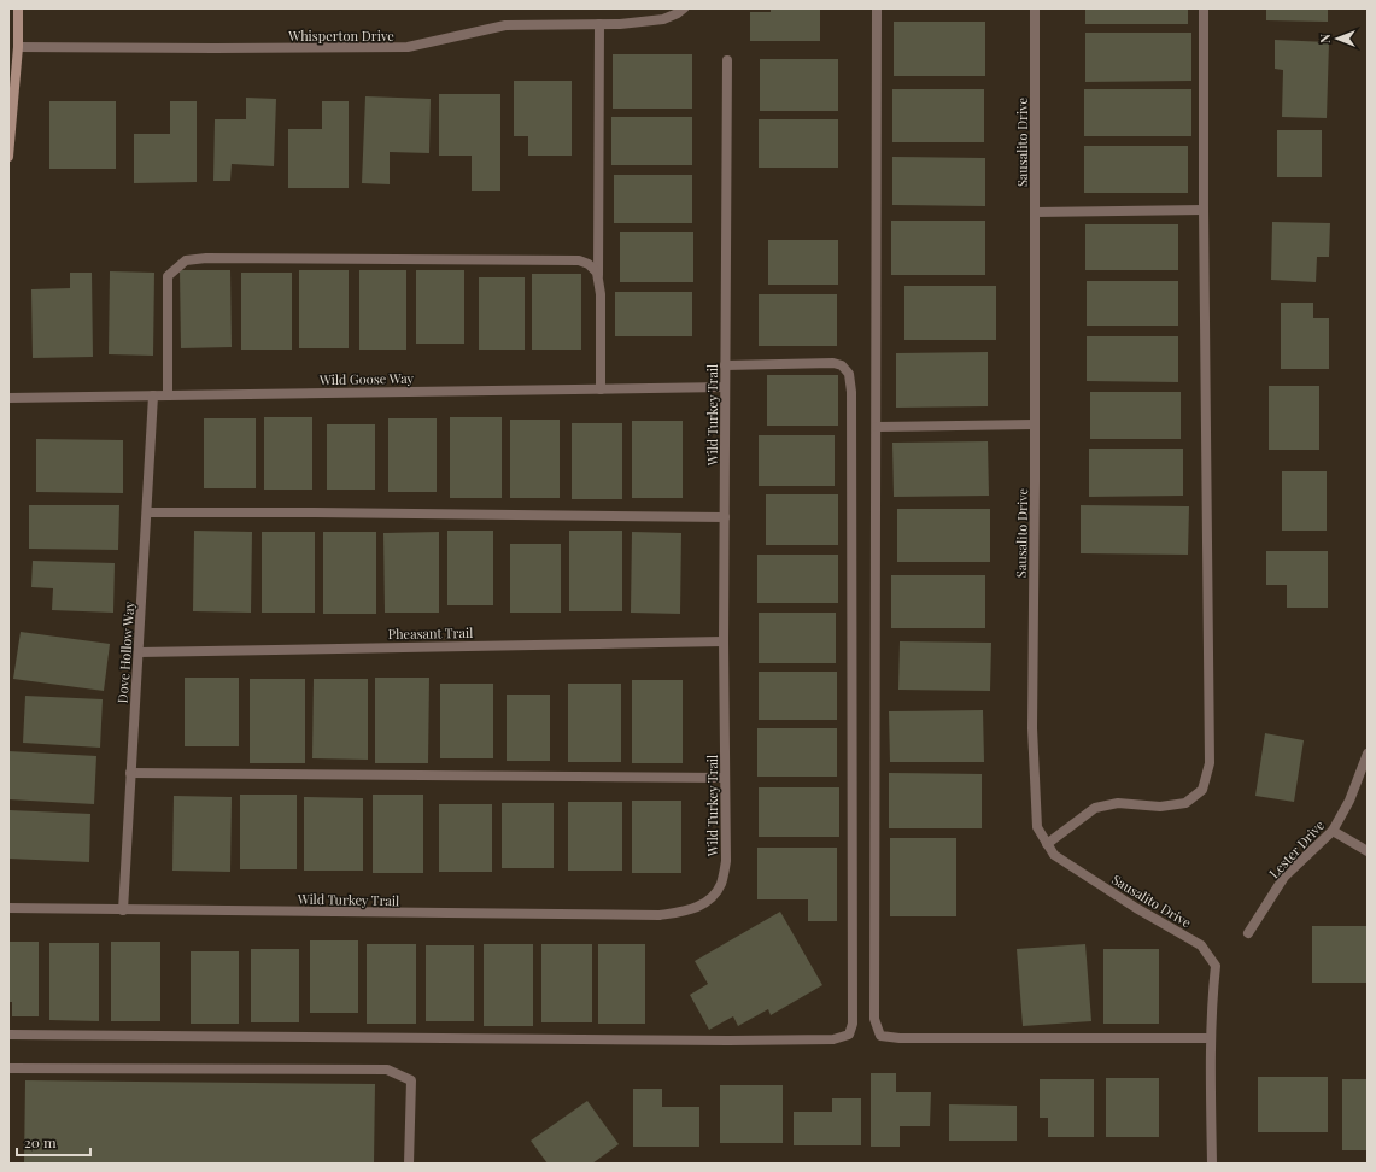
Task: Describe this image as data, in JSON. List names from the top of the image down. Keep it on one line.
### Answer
{"streets":{"street":["Whisperton Drive","Sausalito Drive","Wild Goose Way","Wild Turkey Trail","Pheasant Trail","Dove Hollow Way","Lester Drive"]},"crossings":[["Wild Goose Way","Wild Turkey Trail"],["Wild Goose Way","Dove Hollow Way"],["Wild Turkey Trail","Pheasant Trail"],["Wild Turkey Trail","Dove Hollow Way"],["Pheasant Trail","Dove Hollow Way"]],"scale_bar":"20 m","north":"left"}
